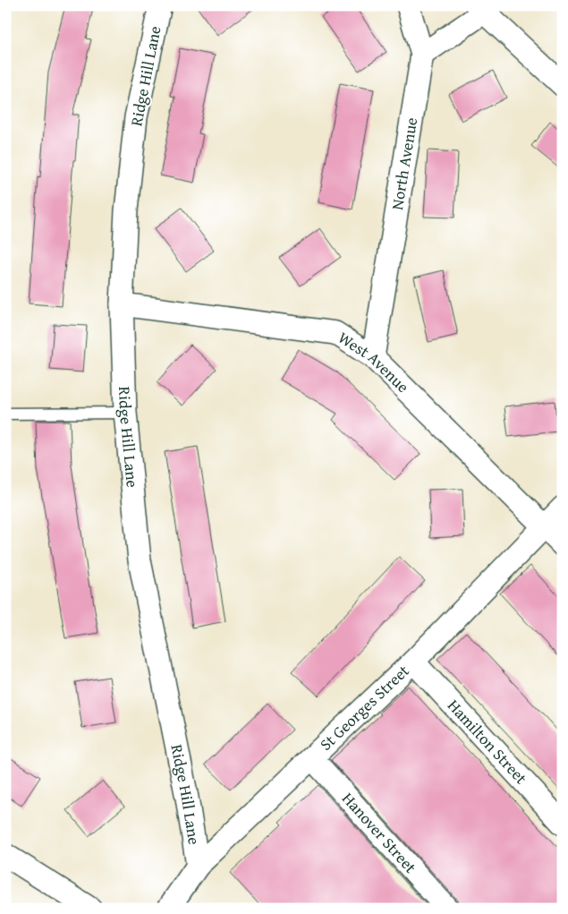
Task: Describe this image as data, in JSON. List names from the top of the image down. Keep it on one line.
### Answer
{"streets":{"street":["Ridge Hill Lane","North Avenue","West Avenue","St Georges Street","Hamilton Street","Hanover Street"]},"crossings":[["Ridge Hill Lane","West Avenue"],["Ridge Hill Lane","St Georges Street"],["North Avenue","West Avenue"],["West Avenue","St Georges Street"],["St Georges Street","Hamilton Street"],["St Georges Street","Hanover Street"]]}
